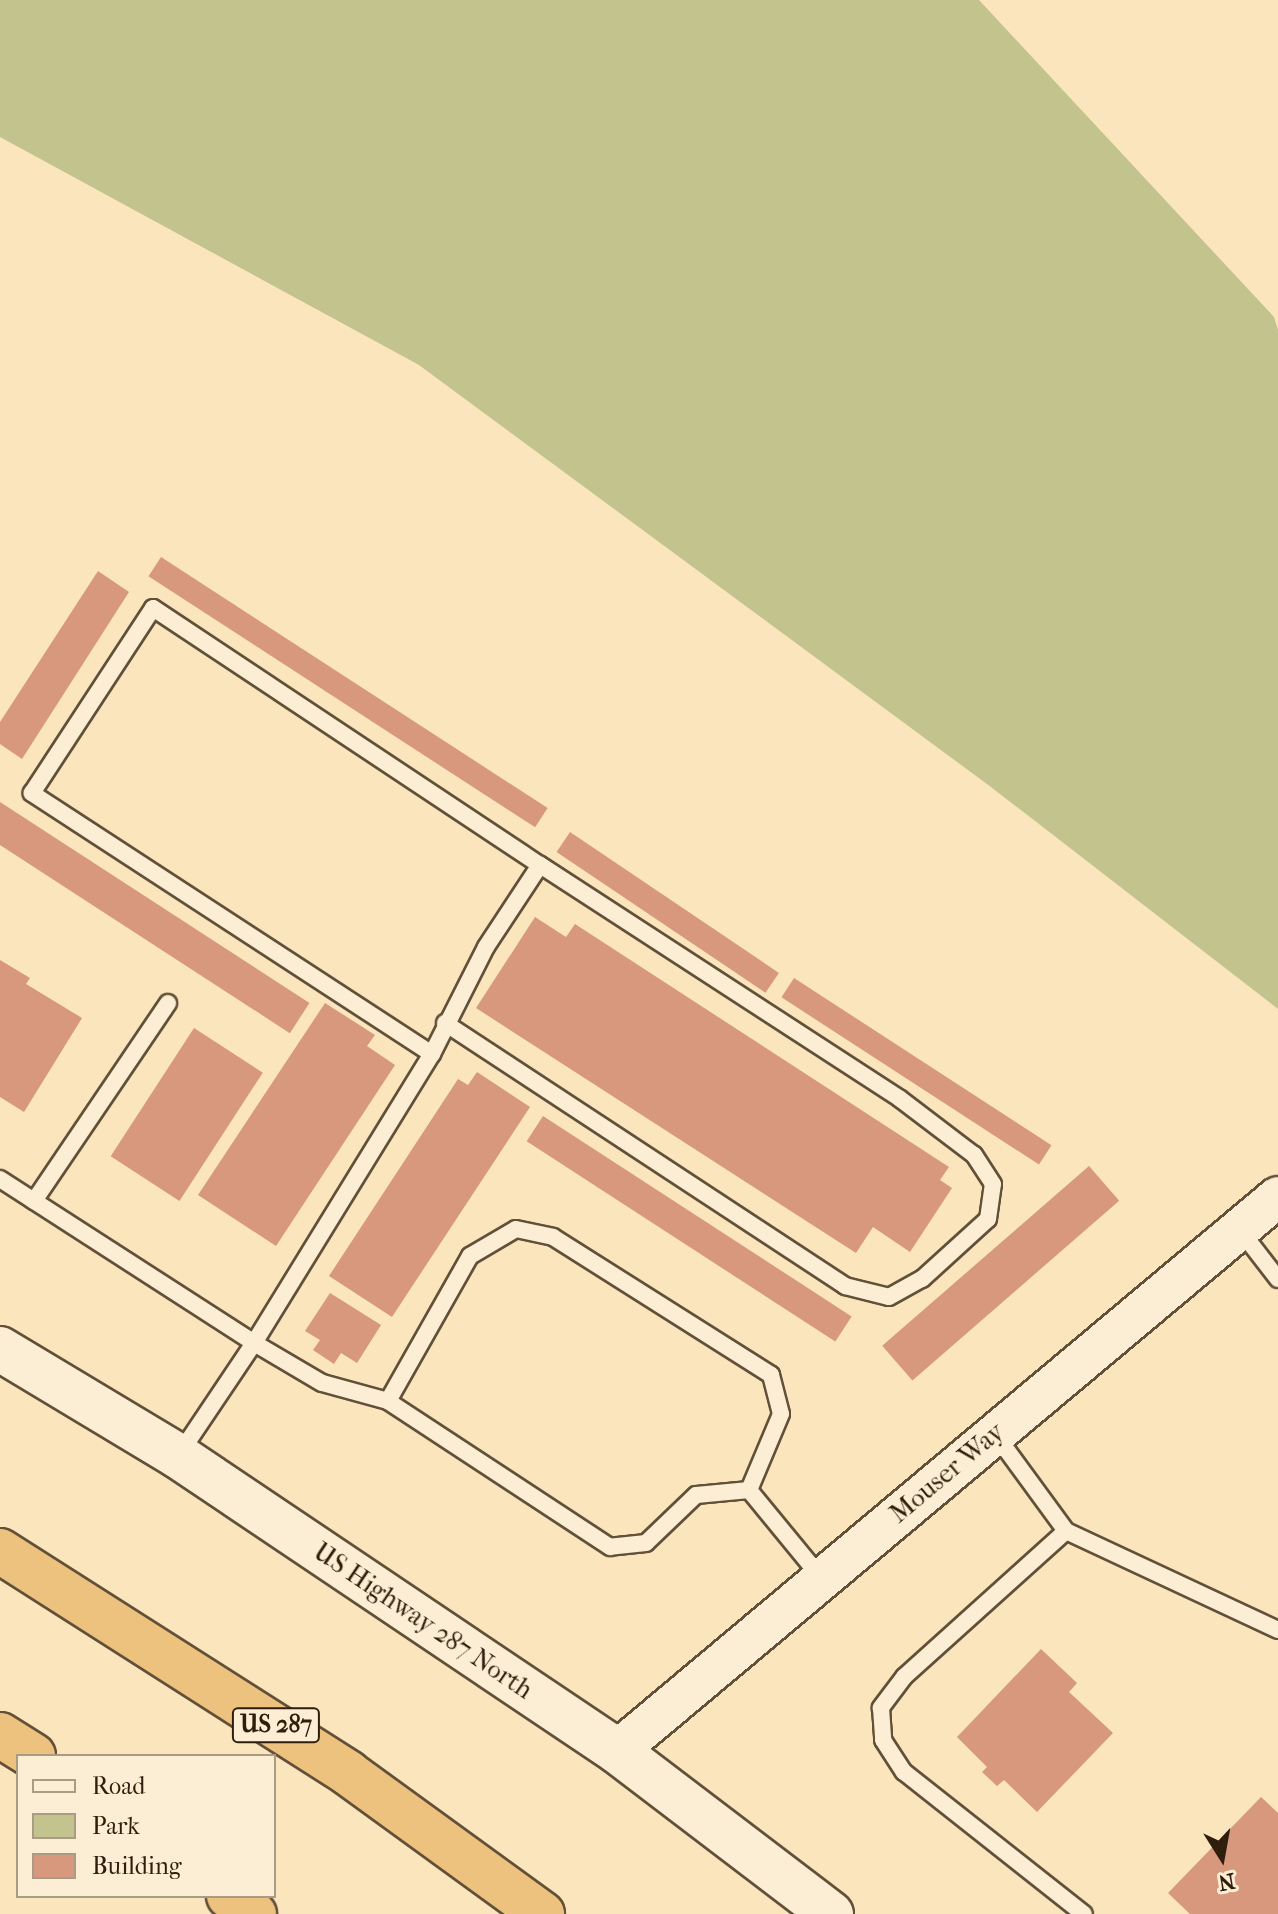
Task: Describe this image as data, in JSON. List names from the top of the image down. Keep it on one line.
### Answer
{"streets":{"highway":["US 287"],"main road":["US Highway 287 North"],"street":["Mouser Way"]},"crossings":[["Mouser Way","US Highway 287 North"]],"legend":["Road","Park","Building"],"north":"bottom"}
